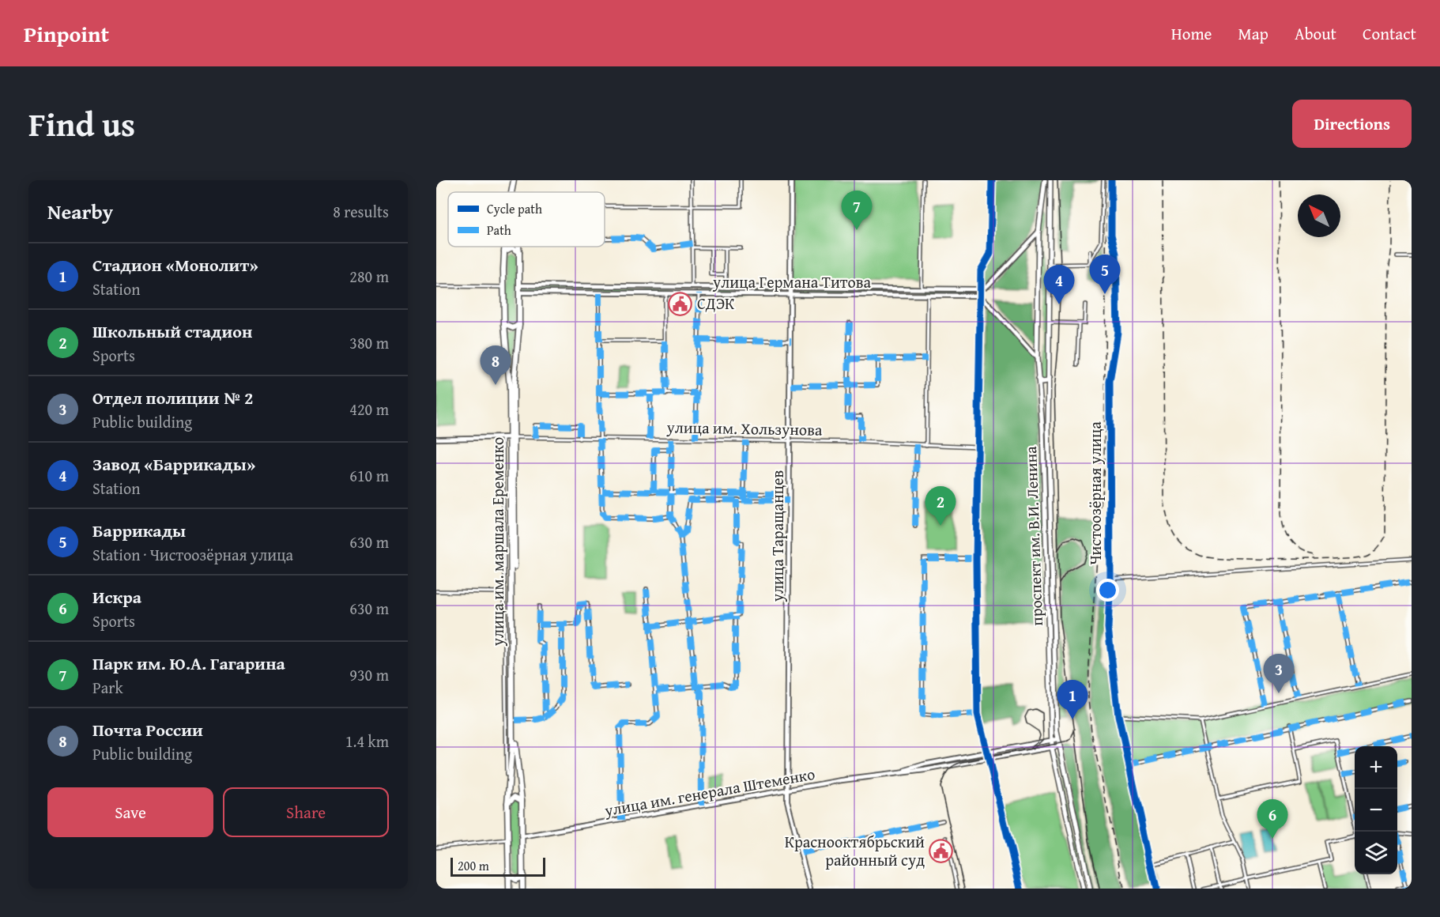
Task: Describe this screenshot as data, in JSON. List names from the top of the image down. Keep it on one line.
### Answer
{"streets":{"highway":["улица им. маршала Еременко"],"main road":["проспект им. В.И. Ленина"],"street":["улица Германа Титова","улица им. Хользунова","Чистоозёрная улица","улица Таращанцев","улица им. генерала Штеменко"]},"crossings":[["улица Германа Титова","улица Таращанцев"],["улица Германа Титова","улица им. маршала Еременко"],["улица им. Хользунова","улица Таращанцев"],["улица им. Хользунова","улица им. маршала Еременко"],["улица Таращанцев","улица им. генерала Штеменко"],["проспект им. В.И. Ленина","улица им. генерала Штеменко"],["улица им. маршала Еременко","улица им. генерала Штеменко"]],"places":{"public building":["СДЭК","Краснооктябрьский районный суд"]},"legend":["Cycle path","Path"],"scale_bar":"200 m","north":"top left","page":{"header":"Pinpoint","nav":["Home","Map","About","Contact"],"title":"Find us","buttons":["Directions",["Save","Share"]],"heading":["Nearby","8 results"],"pins":["7","5","4","8","2","3","1","6"],"list":[{"mark":"1","name":"Стадион «Монолит»","note":"Station","value":"280 m"},{"mark":"2","name":"Школьный стадион","note":"Sports","value":"380 m"},{"mark":"3","name":"Отдел полиции № 2","note":"Public building","value":"420 m"},{"mark":"4","name":"Завод «Баррикады»","note":"Station","value":"610 m"},{"mark":"5","name":"Баррикады","note":"Station · Чистоозёрная улица","value":"630 m"},{"mark":"6","name":"Искра","note":"Sports","value":"630 m"},{"mark":"7","name":"Парк им. Ю.А. Гагарина","note":"Park","value":"930 m"},{"mark":"8","name":"Почта России","note":"Public building","value":"1.4 km"}],"map_buttons":["+","−"],"scale":"200 m"}}
